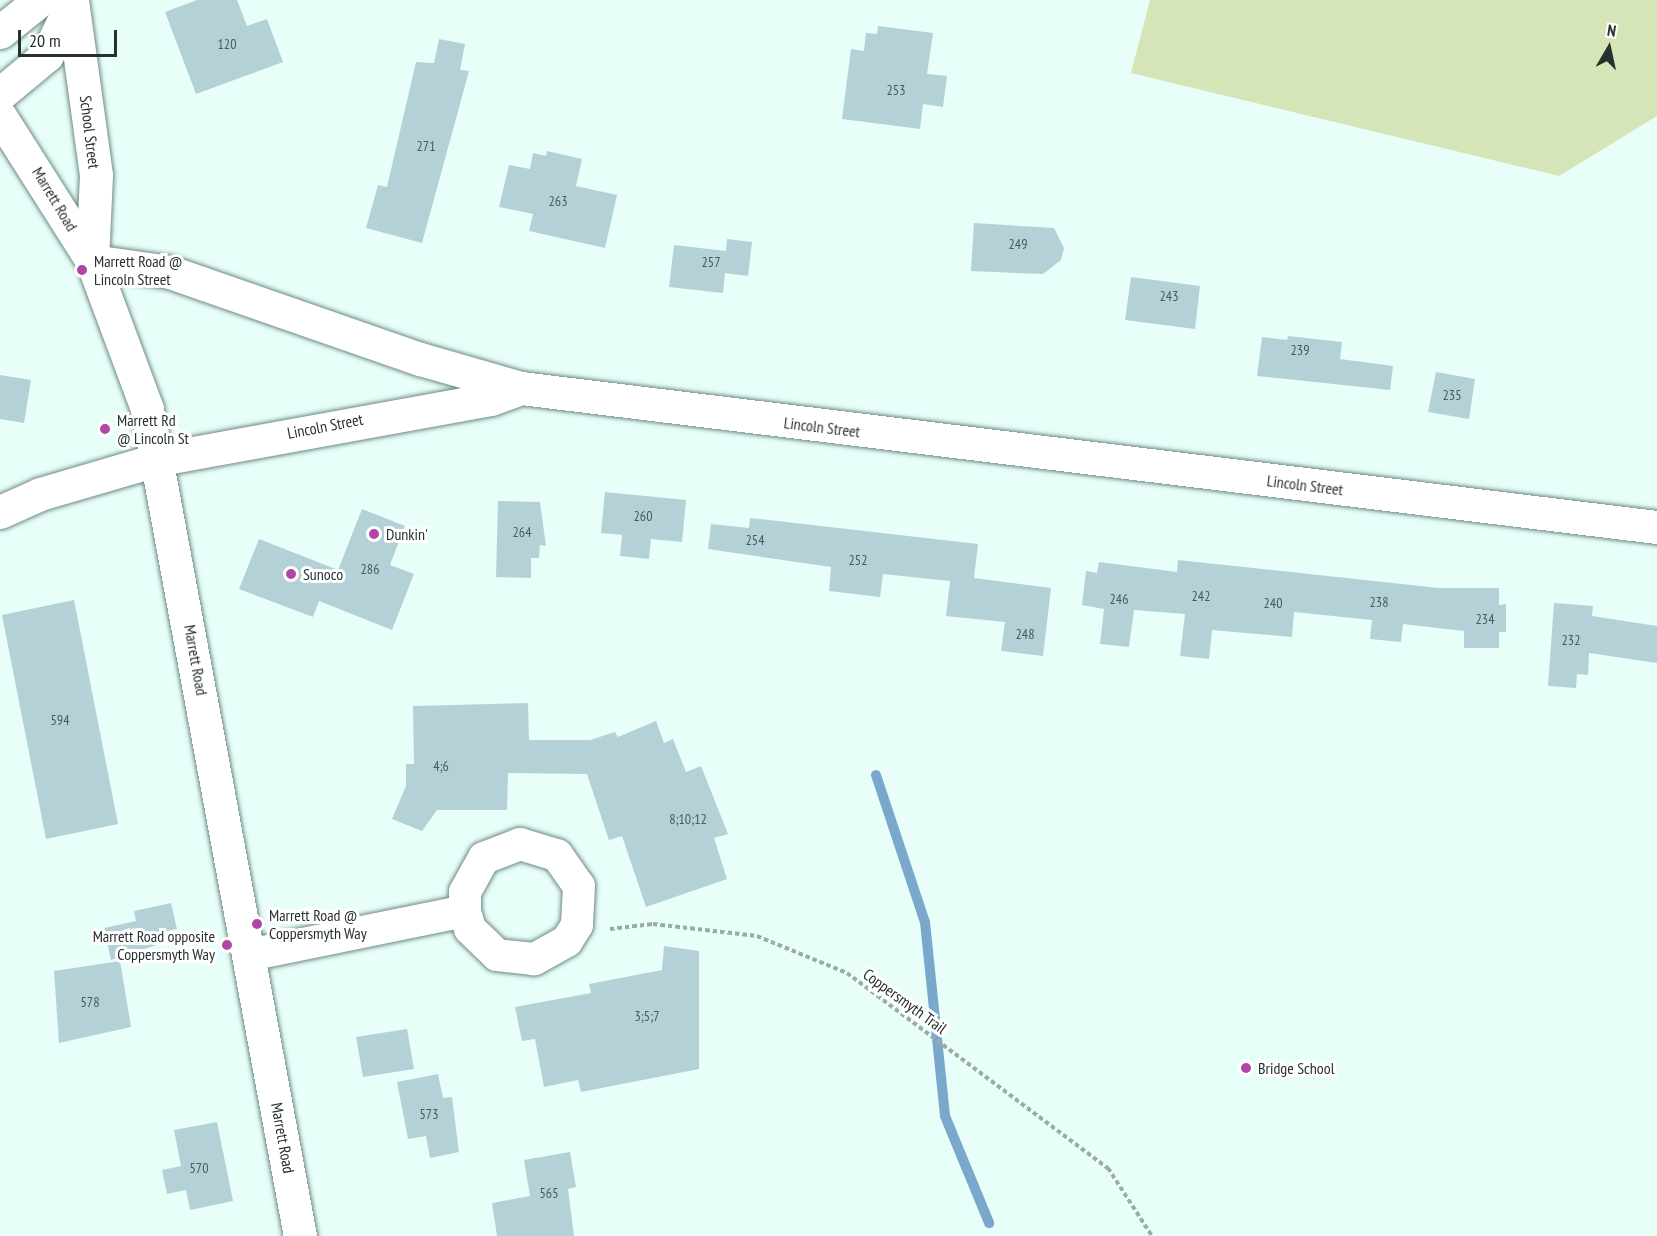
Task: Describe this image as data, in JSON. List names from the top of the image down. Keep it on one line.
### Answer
{"streets":{"street":["School Street","Marrett Road","Lincoln Street"],"path":["Coppersmyth Trail"]},"crossings":[["School Street","Marrett Road"],["Marrett Road","Lincoln Street"]],"places":["Marrett Road @ Lincoln Street","Marrett Rd @ Lincoln St","Dunkin'","Sunoco","Marrett Road @ Coppersmyth Way","Marrett Road opposite Coppersmyth Way","Bridge School"],"house_numbers":["120","253","271","263","249","257","243","239","235","260","264","254","252","286","242","246","238","240","234","248","232","594","4;6","8;10;12","578","3;5;7","573","570","565"],"scale_bar":"20 m","north":"top"}
